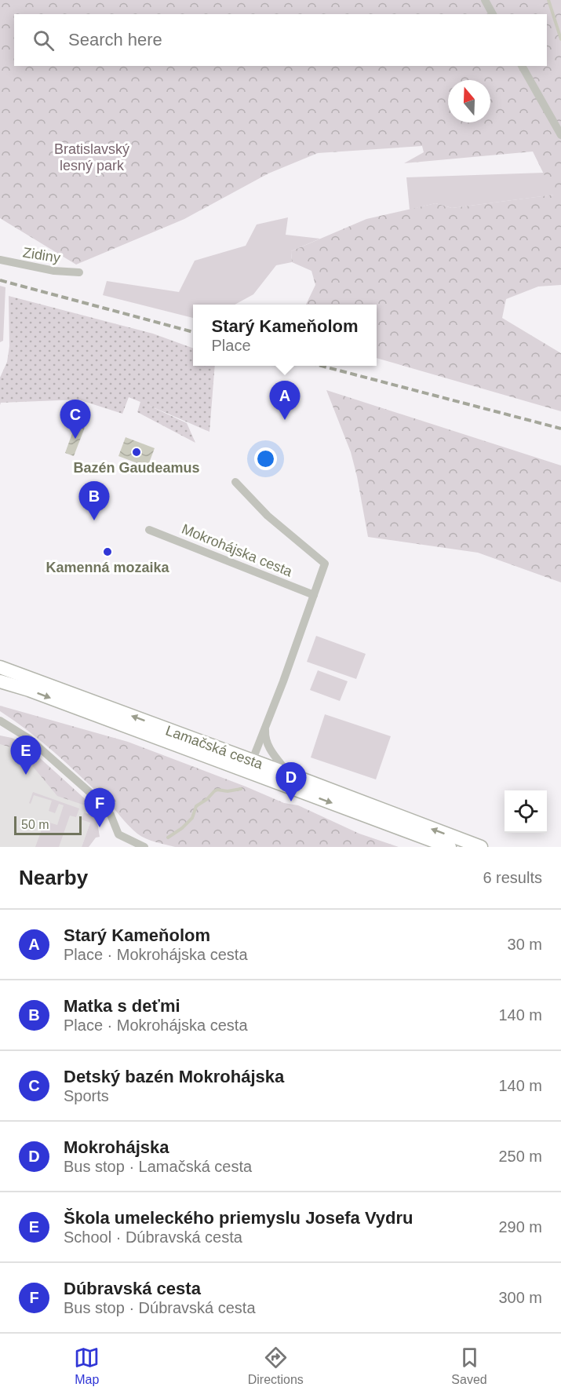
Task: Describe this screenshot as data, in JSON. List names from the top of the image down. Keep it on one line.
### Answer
{"streets":{"main road":["Lamačská cesta"],"street":["Zidiny","Mokrohájska cesta"]},"crossings":[["Mokrohájska cesta","Lamačská cesta"]],"parks":["Bratislavský lesný park"],"places":["Bazén Gaudeamus","Kamenná mozaika"],"scale_bar":"50 m","north":"top","page":{"search":"Search here","popup":["Starý Kameňolom","Place"],"pins":["A","C","B","E","D","F"],"scale":"50 m","heading":["Nearby","6 results"],"list":[{"mark":"A","name":"Starý Kameňolom","note":"Place · Mokrohájska cesta","value":"30 m"},{"mark":"B","name":"Matka s deťmi","note":"Place · Mokrohájska cesta","value":"140 m"},{"mark":"C","name":"Detský bazén Mokrohájska","note":"Sports","value":"140 m"},{"mark":"D","name":"Mokrohájska","note":"Bus stop · Lamačská cesta","value":"250 m"},{"mark":"E","name":"Škola umeleckého priemyslu Josefa Vydru","note":"School · Dúbravská cesta","value":"290 m"},{"mark":"F","name":"Dúbravská cesta","note":"Bus stop · Dúbravská cesta","value":"300 m"}],"nav":["Map","Directions","Saved"]}}
